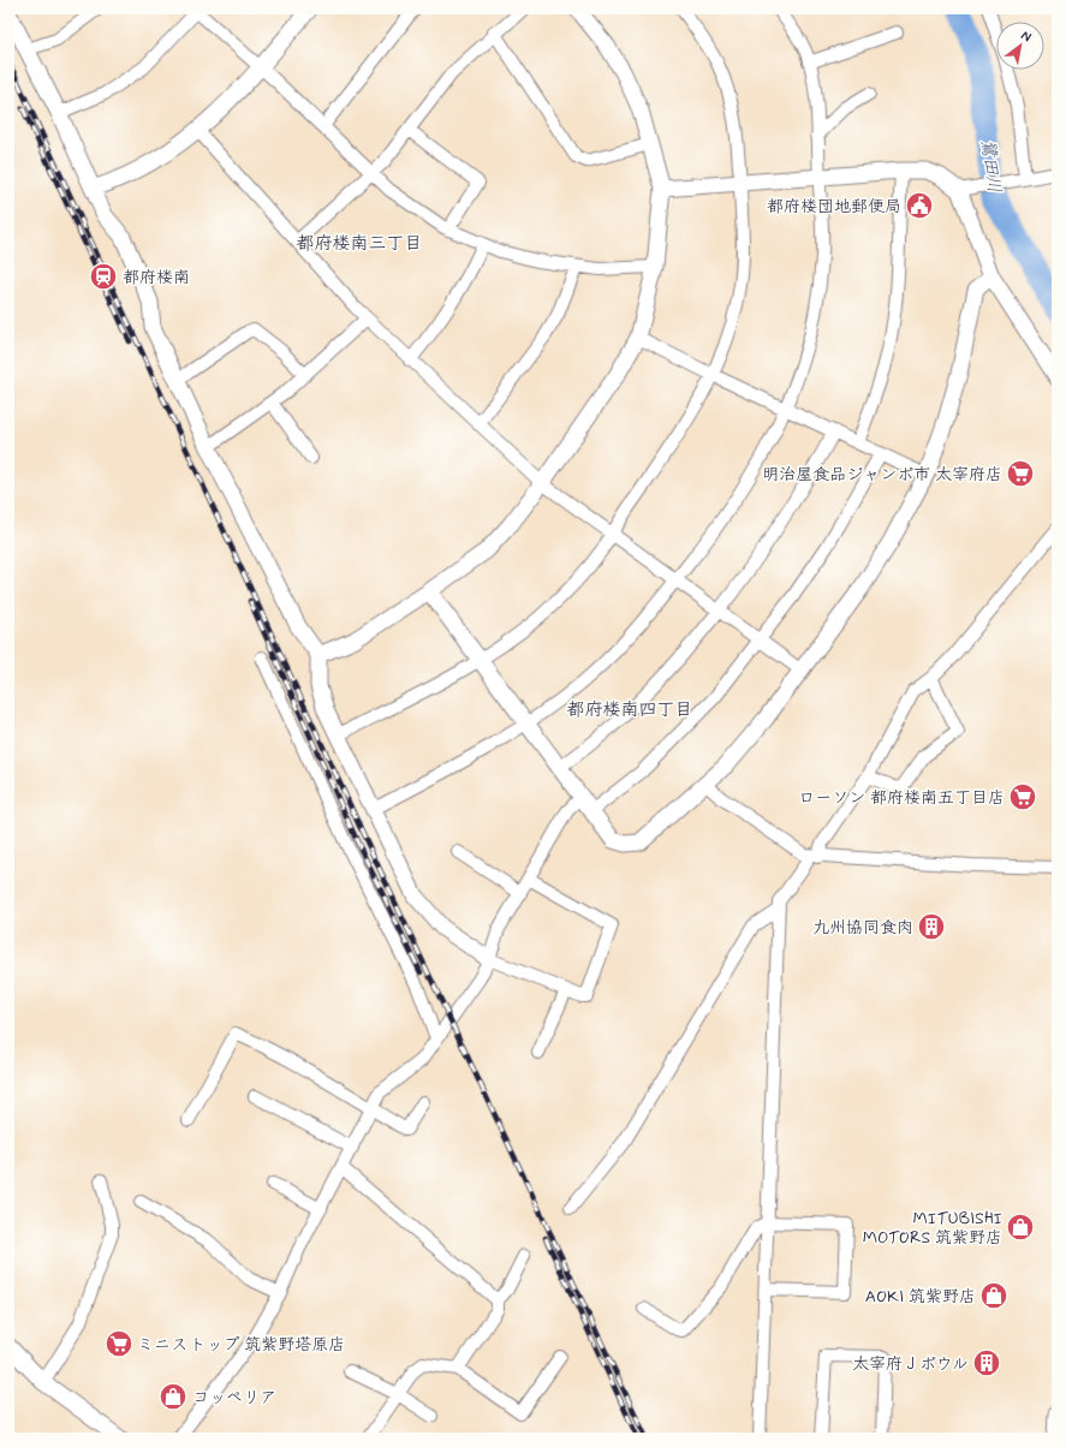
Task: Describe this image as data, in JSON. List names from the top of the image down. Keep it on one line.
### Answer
{"districts":["都府楼南三丁目","都府楼南四丁目"],"water":["鷺田川"],"places":{"public building":["都府楼団地郵便局"],"station":["都府楼南"],"supermarket":["明治屋食品ジャンボ市 太宰府店","ローソン 都府楼南五丁目店","ミニストップ 筑紫野塔原店"],"building":["九州協同食肉","太宰府Ｊボウル"],"shop":["MITUBISHI MOTORS 筑紫野店","AOKI 筑紫野店","コッペリア"]},"north":"top right"}
